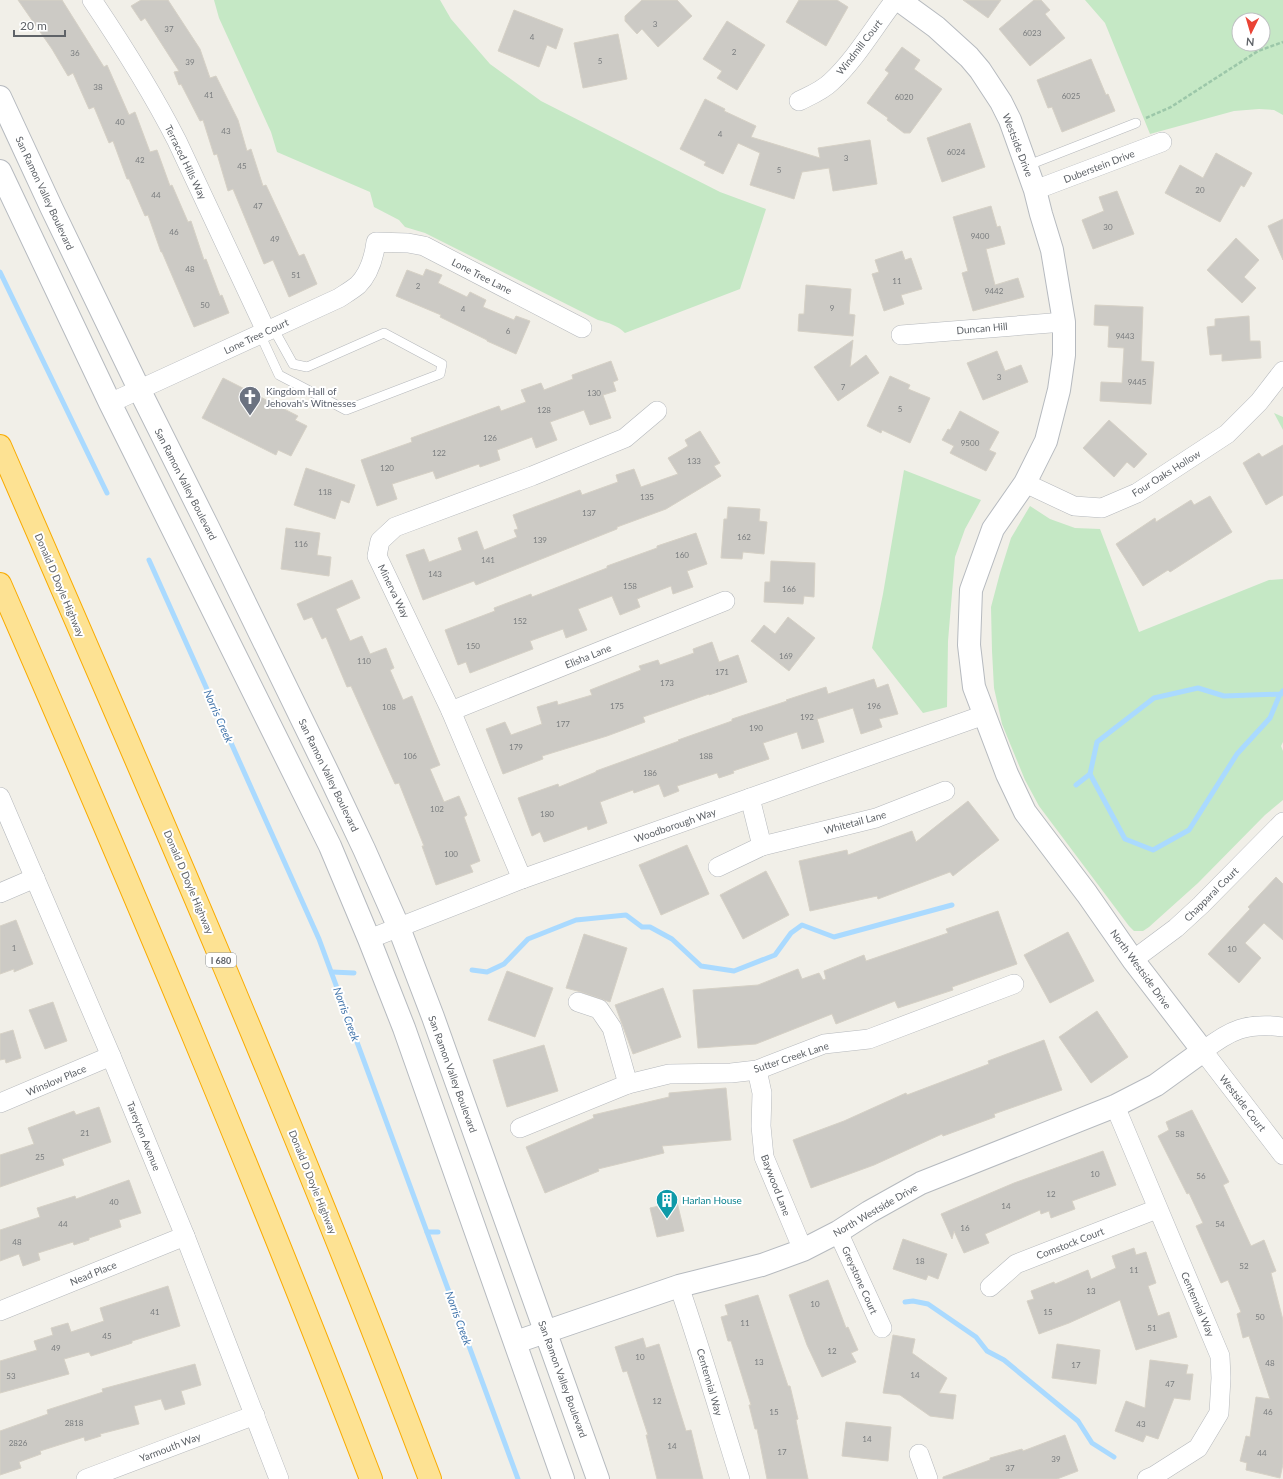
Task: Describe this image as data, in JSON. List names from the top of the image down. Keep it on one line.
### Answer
{"streets":{"highway":["Donald D Doyle Highway","I 680"],"main road":["Westside Drive","San Ramon Valley Boulevard","North Westside Drive"],"street":["Windmill Court","Terraced Hills Way","Duberstein Drive","Lone Tree Lane","Duncan Hill","Lone Tree Court","Four Oaks Hollow","Minerva Way","Elisha Lane","Whitetail Lane","Woodborough Way","Chapparal Court","Sutter Creek Lane","Winslow Place","Westside Court","Tareyton Avenue","Baywood Lane","Comstock Court","Nead Place","Greystone Court","Centennial Way","Yarmouth Way"]},"crossings":[["Westside Drive","Duberstein Drive"],["Westside Drive","North Westside Drive"],["Terraced Hills Way","Lone Tree Court"],["Duberstein Drive","North Westside Drive"],["San Ramon Valley Boulevard","Lone Tree Court"],["San Ramon Valley Boulevard","Woodborough Way"],["San Ramon Valley Boulevard","North Westside Drive"],["Lone Tree Lane","Lone Tree Court"],["Duncan Hill","North Westside Drive"],["Four Oaks Hollow","North Westside Drive"],["Minerva Way","Elisha Lane"],["Minerva Way","Woodborough Way"],["Woodborough Way","North Westside Drive"],["Chapparal Court","North Westside Drive"],["North Westside Drive","Westside Court"],["North Westside Drive","Baywood Lane"],["North Westside Drive","Greystone Court"],["North Westside Drive","Centennial Way"],["Sutter Creek Lane","Baywood Lane"],["Winslow Place","Tareyton Avenue"],["Tareyton Avenue","Nead Place"],["Tareyton Avenue","Yarmouth Way"],["Comstock Court","Centennial Way"]],"water":["Norris Creek"],"places":{"church":["Kingdom Hall of Jehovah's Witnesses"],"building":["Harlan House"]},"house_numbers":["3","37","6023","4","2","36","5","39","38","41","6025","6020","40","43","4","6024","3","42","45","5","20","44","47","30","46","9400","49","48","51","11","2","9442","50","9","4","6","9443","3","9445","7","130","5","128","126","9500","122","133","120","118","135","137","162","139","116","160","141","143","158","166","152","150","169","110","171","173","175","196","108","192","177","190","179","106","188","186","102","180","100","1","10","21","58","25","10","56","12","40","14","44","54","16","48","18","52","11","13","10","41","15","50","11","51","45","49","12","10","13","48","17","14","53","47","12","15","46","2818","43","14","2826","14","17","44","39","37"],"scale_bar":"20 m","north":"bottom"}
